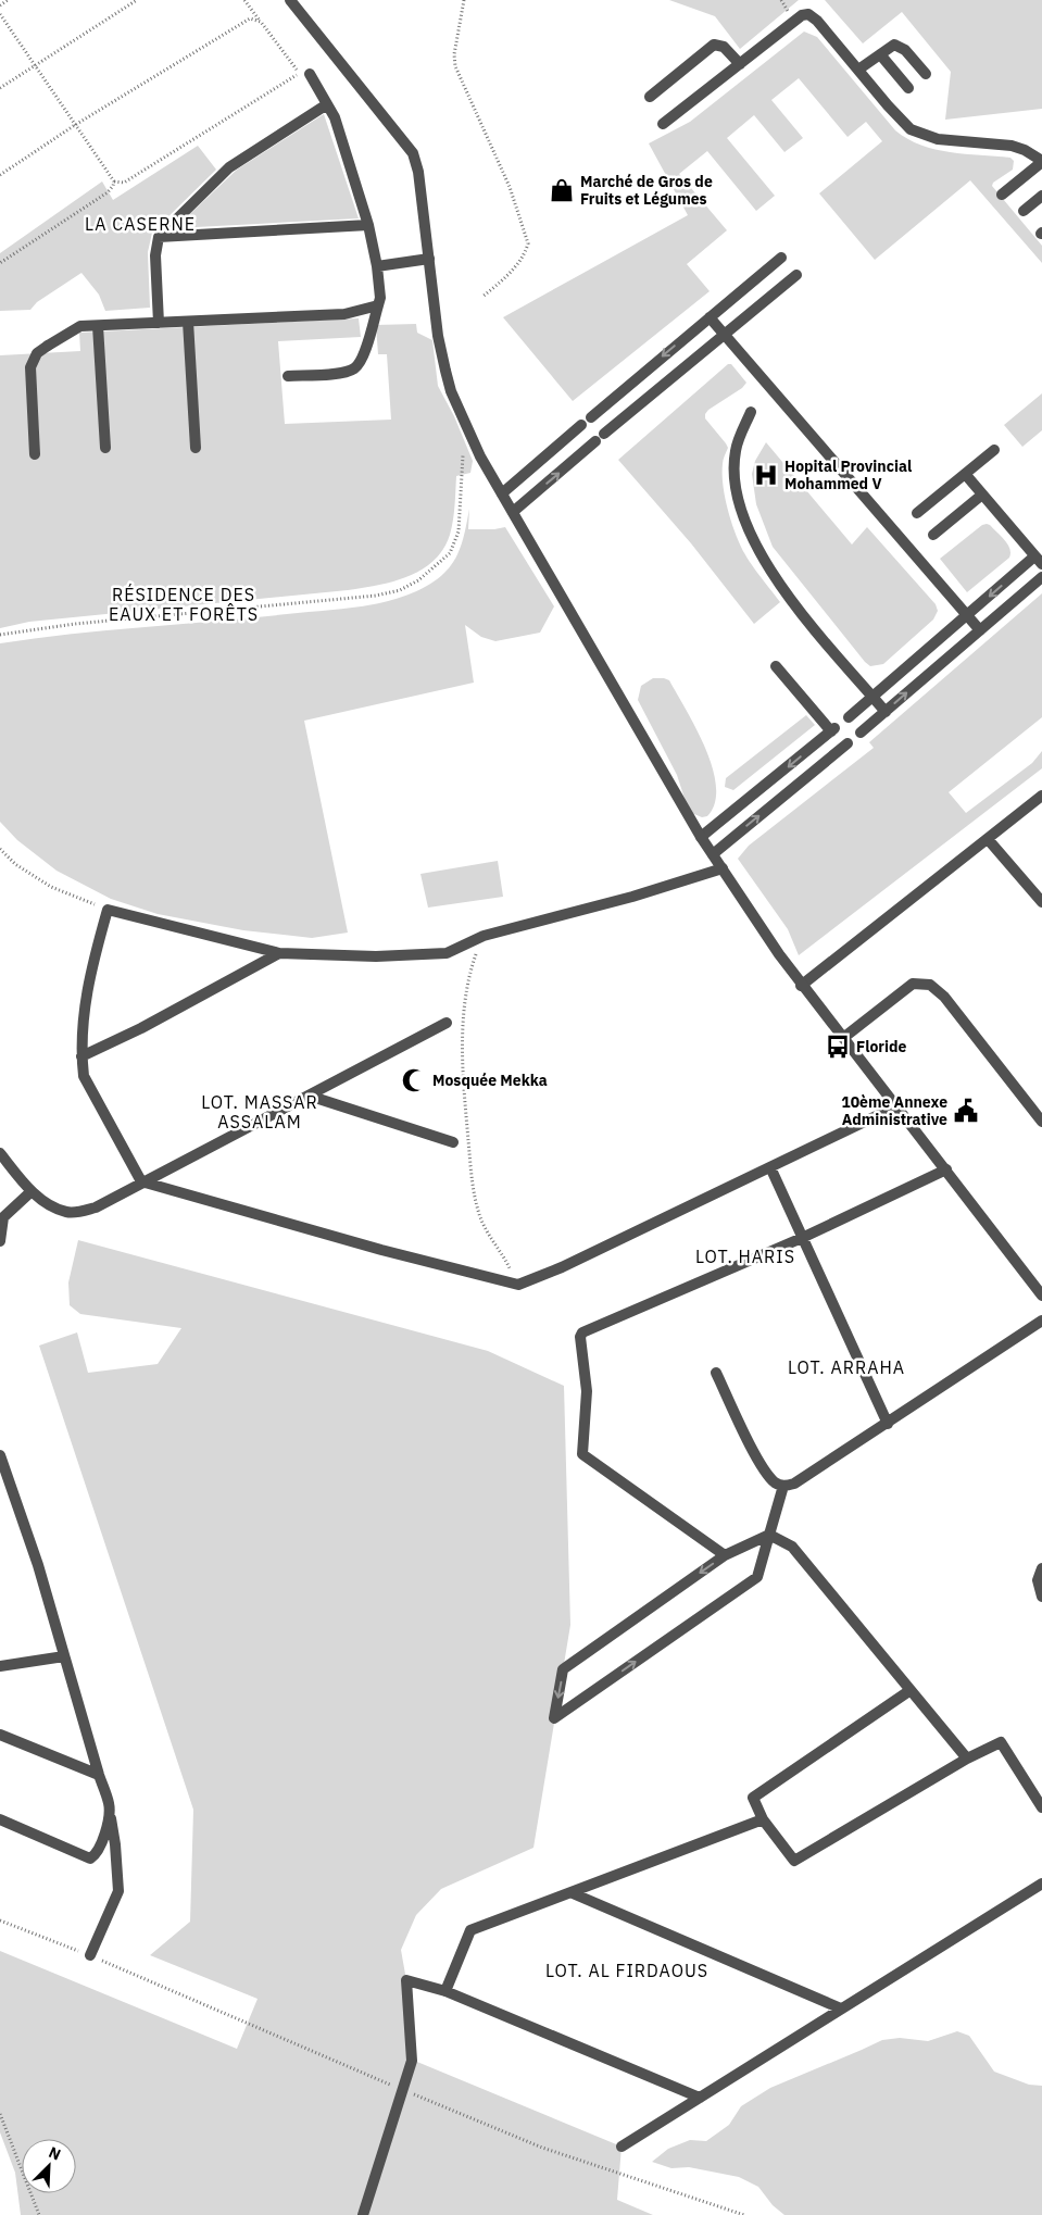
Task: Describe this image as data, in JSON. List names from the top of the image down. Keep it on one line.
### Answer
{"districts":["LA CASERNE","RÉSIDENCE DES EAUX ET FORÊTS","LOT. MASSAR ASSALAM","LOT. HARIS","LOT. ARRAHA","LOT. AL FIRDAOUS"],"places":{"shop":["Marché de Gros de Fruits et Légumes"],"hospital":["Hopital Provincial Mohammed V"],"bus stop":["Floride"],"mosque":["Mosquée Mekka"],"public building":["10ème Annexe Administrative"]},"north":"top right"}
